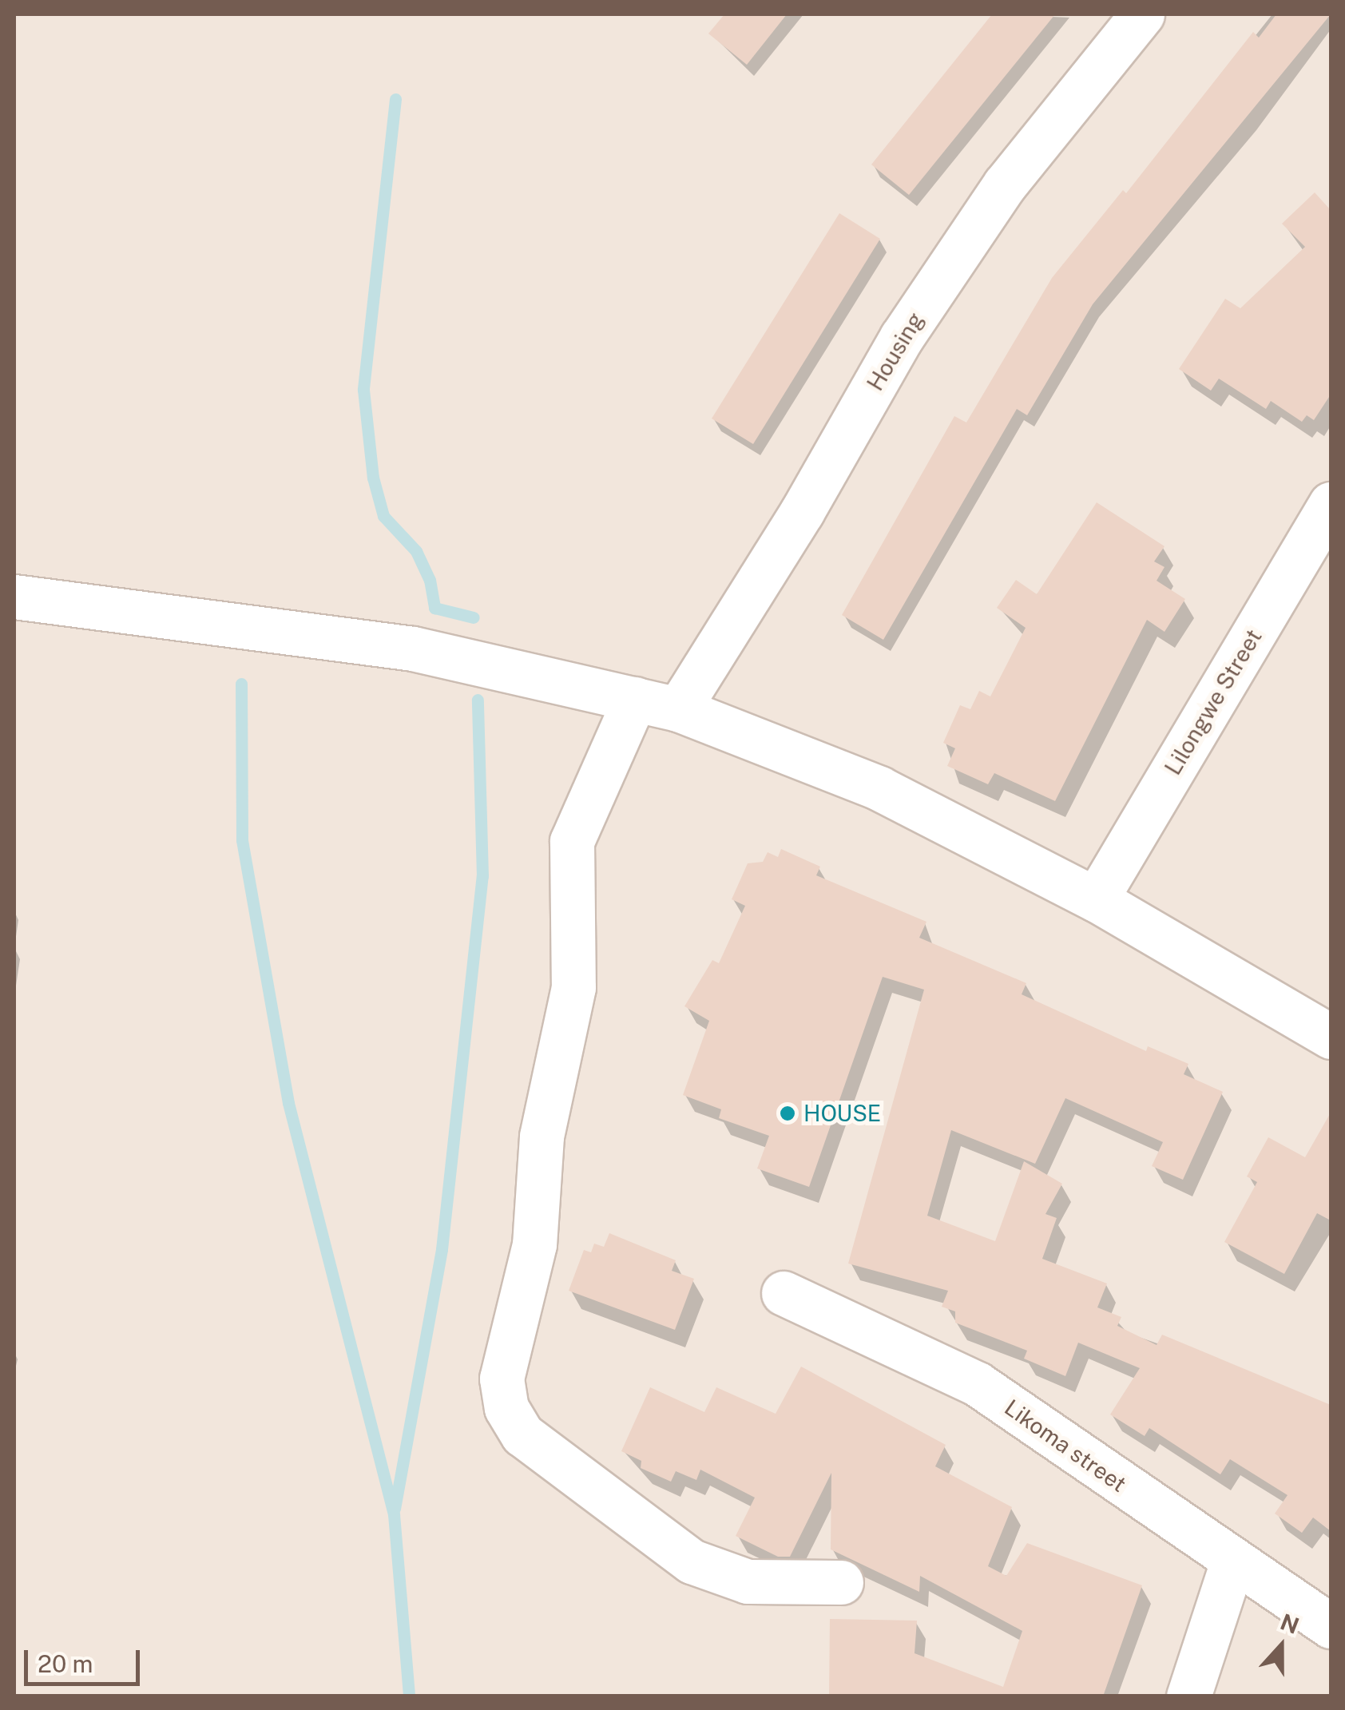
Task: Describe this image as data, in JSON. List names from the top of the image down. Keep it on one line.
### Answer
{"streets":{"street":["Housing","Lilongwe Street","Likoma street"]},"places":["HOUSE"],"scale_bar":"20 m","north":"top"}
